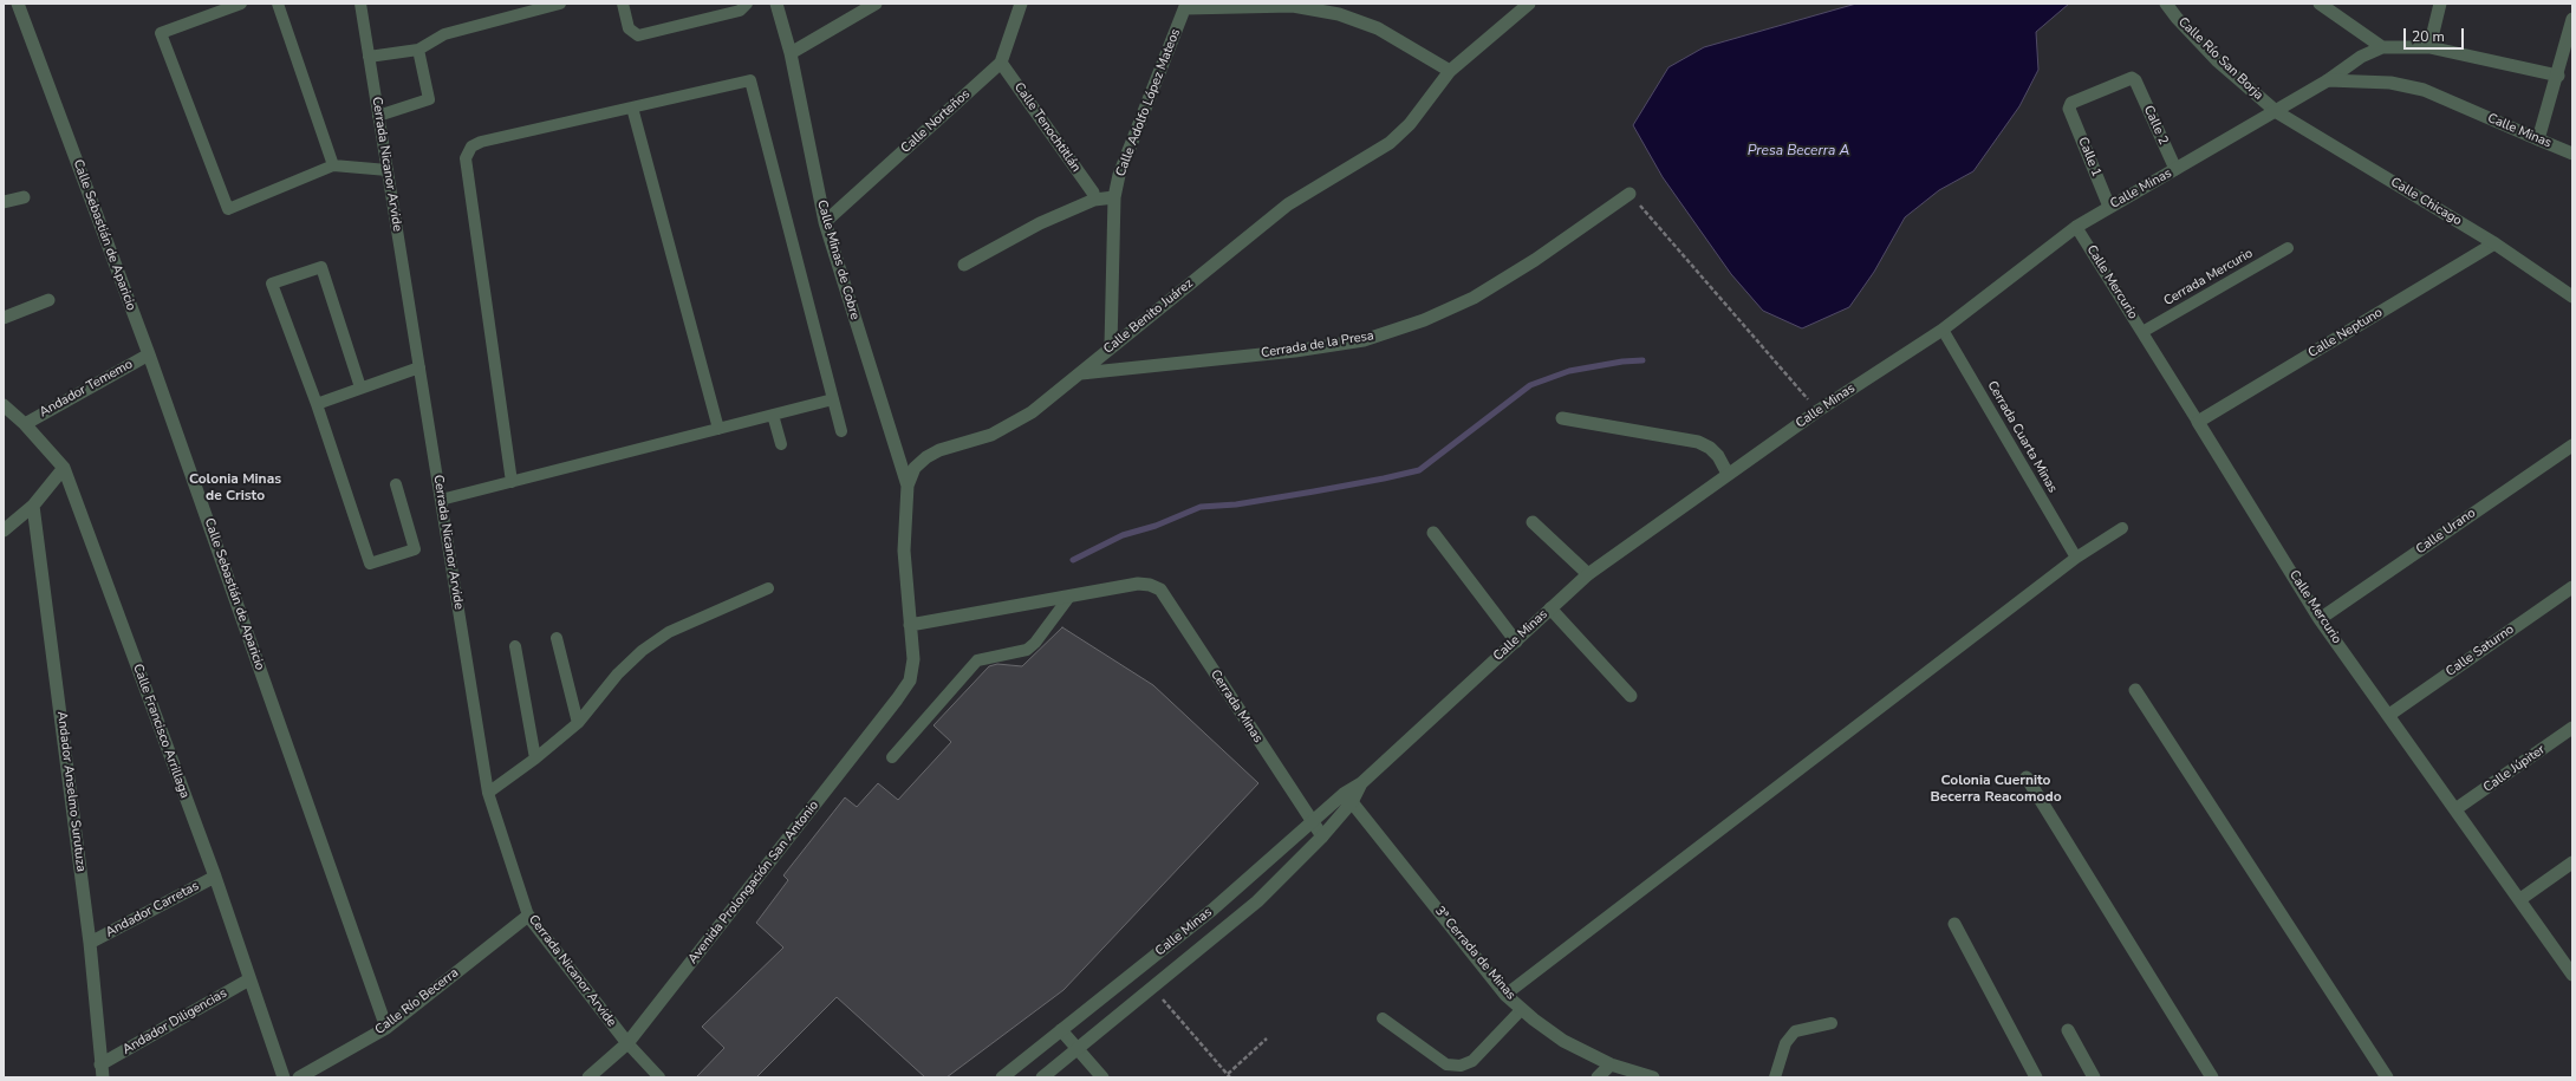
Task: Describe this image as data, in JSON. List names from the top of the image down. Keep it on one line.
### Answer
{"streets":{"street":["Calle Río San Borja","Calle Adolfo López Mateos","Calle Norteños","Calle 2","Calle Tenochtitlán","Calle Minas","Calle 1","Cerrada Nicanor Arvide","Calle Chicago","Calle Sebastián de Aparicio","Calle Minas de Cobre","Calle Mercurio","Calle Benito Juárez","Calle Neptuno","Cerrada de la Presa","Andador Tememo","Calle Urano","Calle Saturno","Cerrada Minas","Calle Francisco Arrillaga","Calle Júpiter","Andador Anselmo Surutuza","Avenida Prolongación San Antonio","Andador Carretas","3ª Cerrada de Minas","Calle Río Becerra","Andador Diligencias"],"lane":["Cerrada Mercurio","Cerrada Cuarta Minas"]},"crossings":[["Calle Río San Borja","Calle Minas"],["Calle Río San Borja","Calle Chicago"],["Calle Adolfo López Mateos","Calle Benito Juárez"],["Calle Norteños","Calle Tenochtitlán"],["Calle Norteños","Calle Minas de Cobre"],["Calle 2","Calle Minas"],["Calle 2","Calle 1"],["Calle Minas","Calle 1"],["Calle Minas","Calle Chicago"],["Calle Minas","Calle Mercurio"],["Calle Minas","Cerrada Cuarta Minas"],["Calle Minas","Cerrada Minas"],["Calle Minas","3ª Cerrada de Minas"],["Cerrada Nicanor Arvide","Avenida Prolongación San Antonio"],["Cerrada Nicanor Arvide","Calle Río Becerra"],["Calle Chicago","Calle Neptuno"],["Calle Sebastián de Aparicio","Andador Tememo"],["Calle Sebastián de Aparicio","Calle Río Becerra"],["Calle Minas de Cobre","Calle Benito Juárez"],["Cerrada Mercurio","Calle Mercurio"],["Calle Mercurio","Calle Neptuno"],["Calle Mercurio","Calle Urano"],["Calle Mercurio","Calle Saturno"],["Calle Mercurio","Calle Júpiter"],["Calle Benito Juárez","Cerrada de la Presa"],["Calle Benito Juárez","Avenida Prolongación San Antonio"],["Andador Tememo","Calle Francisco Arrillaga"],["Calle Francisco Arrillaga","Andador Carretas"],["Calle Francisco Arrillaga","Andador Diligencias"],["Andador Anselmo Surutuza","Andador Carretas"],["Andador Anselmo Surutuza","Andador Diligencias"]],"districts":["Colonia Minas de Cristo","Colonia Cuernito Becerra Reacomodo"],"water":["Presa Becerra A"],"scale_bar":"20 m"}
